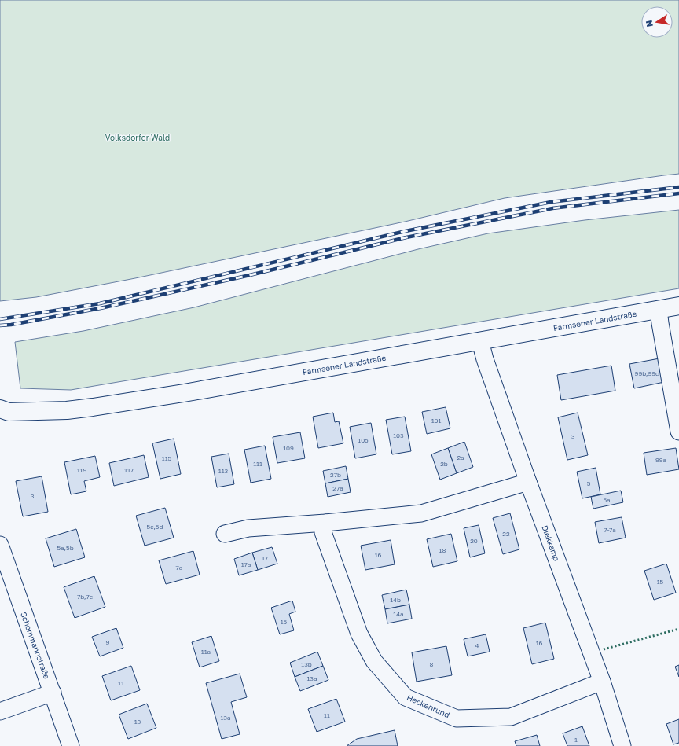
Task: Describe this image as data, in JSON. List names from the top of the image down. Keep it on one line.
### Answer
{"streets":{"main road":["Farmsener Landstraße"],"street":["Diekkamp","Schemmannstraße","Heckenrund"]},"crossings":[["Farmsener Landstraße","Diekkamp"],["Diekkamp","Heckenrund"]],"parks":["Volksdorfer Wald"],"house_numbers":["99b,99c","101","103","3","105","109","2a","115","99a","111","2b","119","117","113","27b","5","27a","3","5a","5c,5d","7-7a","22","20","5a,5b","18","16","17","17a","7a","15","7b,7c","14b","14a","15","9","16","4","11a","13b","8","13a","11","11","13a","13","1"],"north":"left"}
